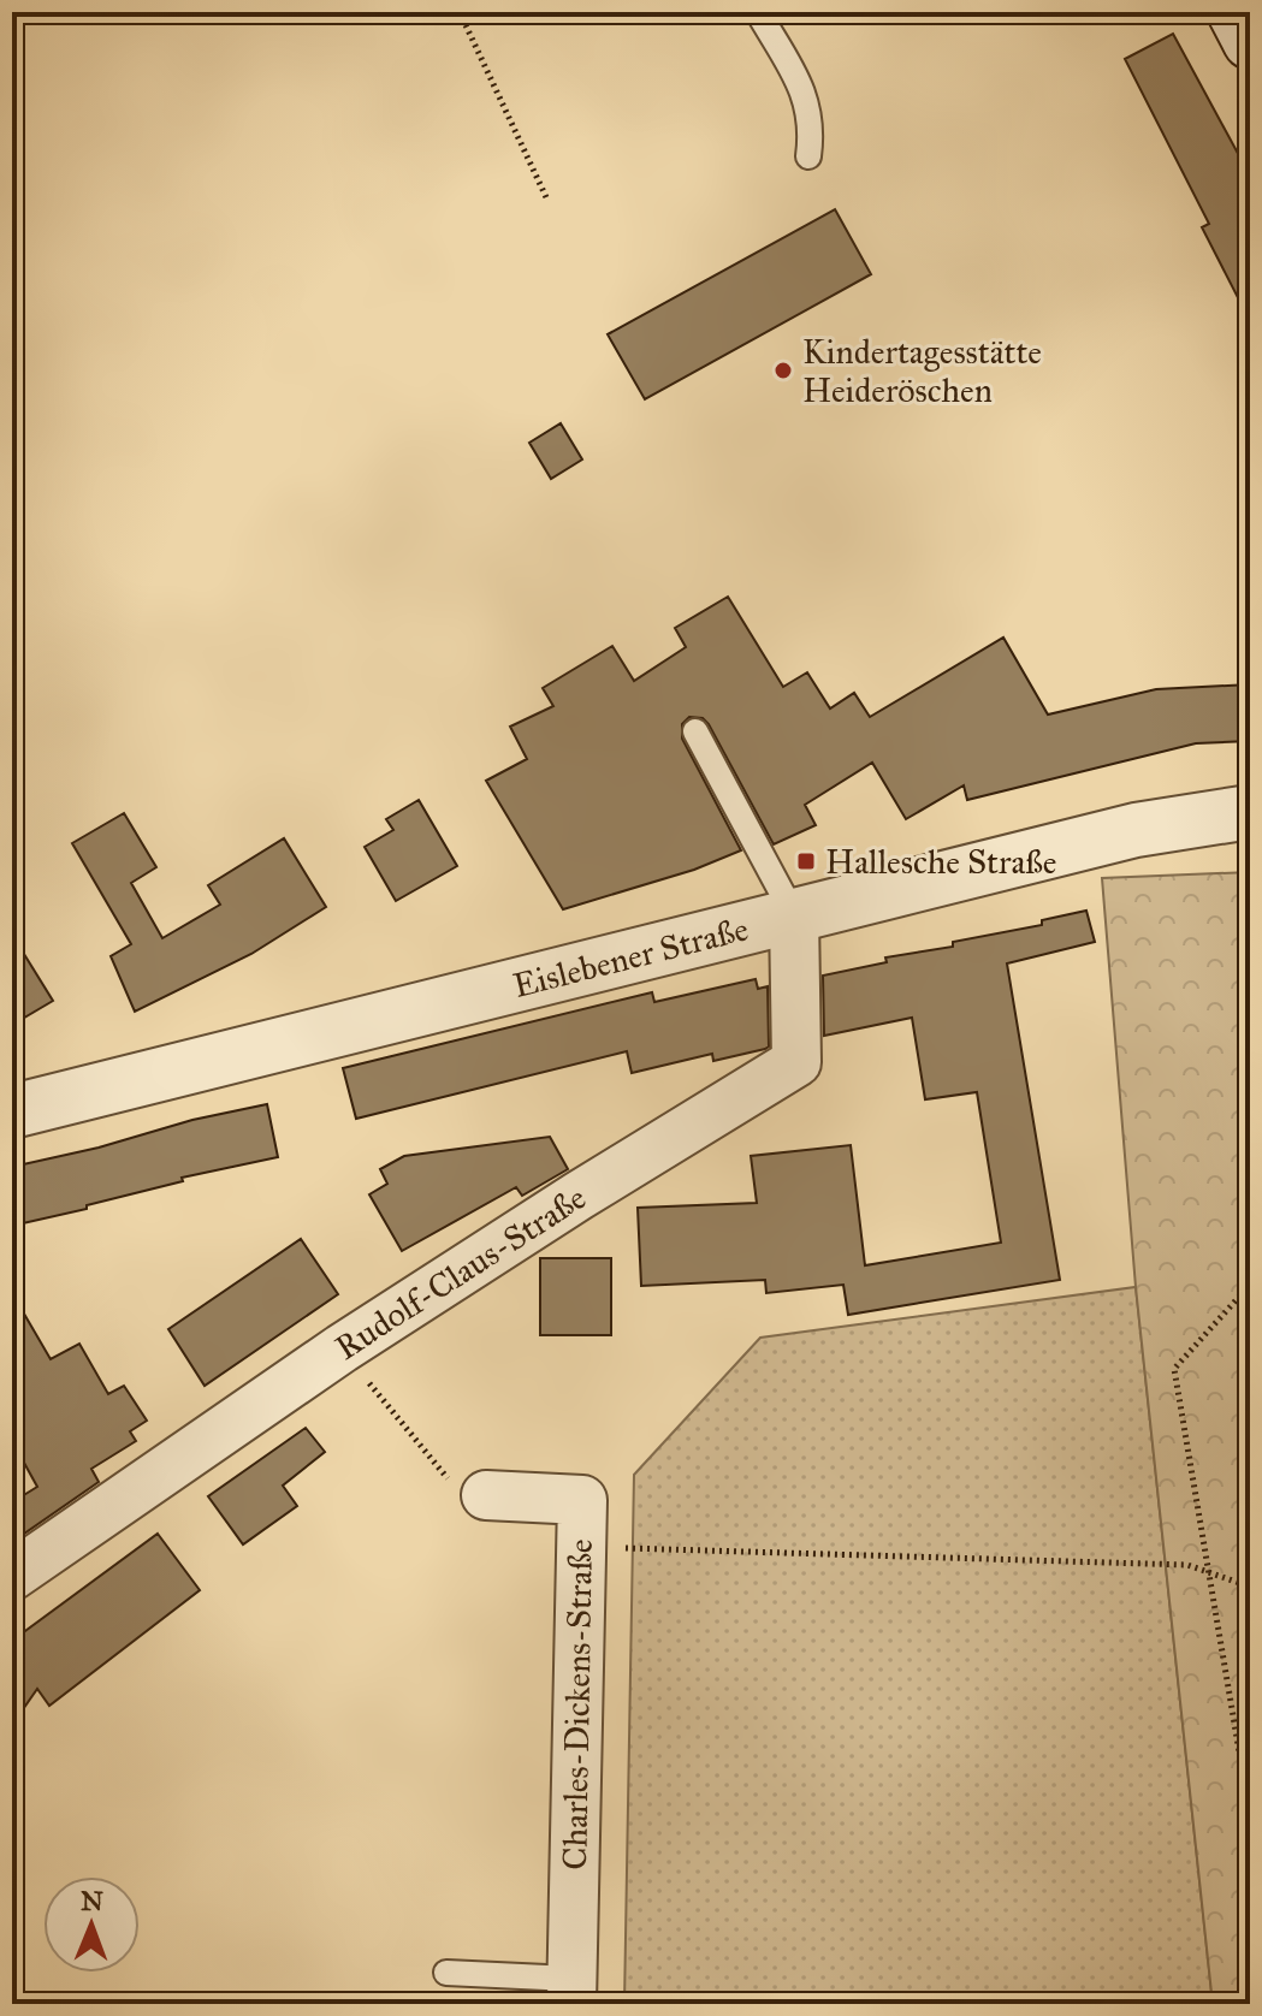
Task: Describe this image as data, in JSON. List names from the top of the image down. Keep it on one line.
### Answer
{"streets":{"street":["Eislebener Straße","Rudolf-Claus-Straße","Charles-Dickens-Straße"]},"crossings":[["Eislebener Straße","Rudolf-Claus-Straße"]],"places":{"other":["Kindertagesstätte Heideröschen"],"transit":["Hallesche Straße"]},"north":"top"}
